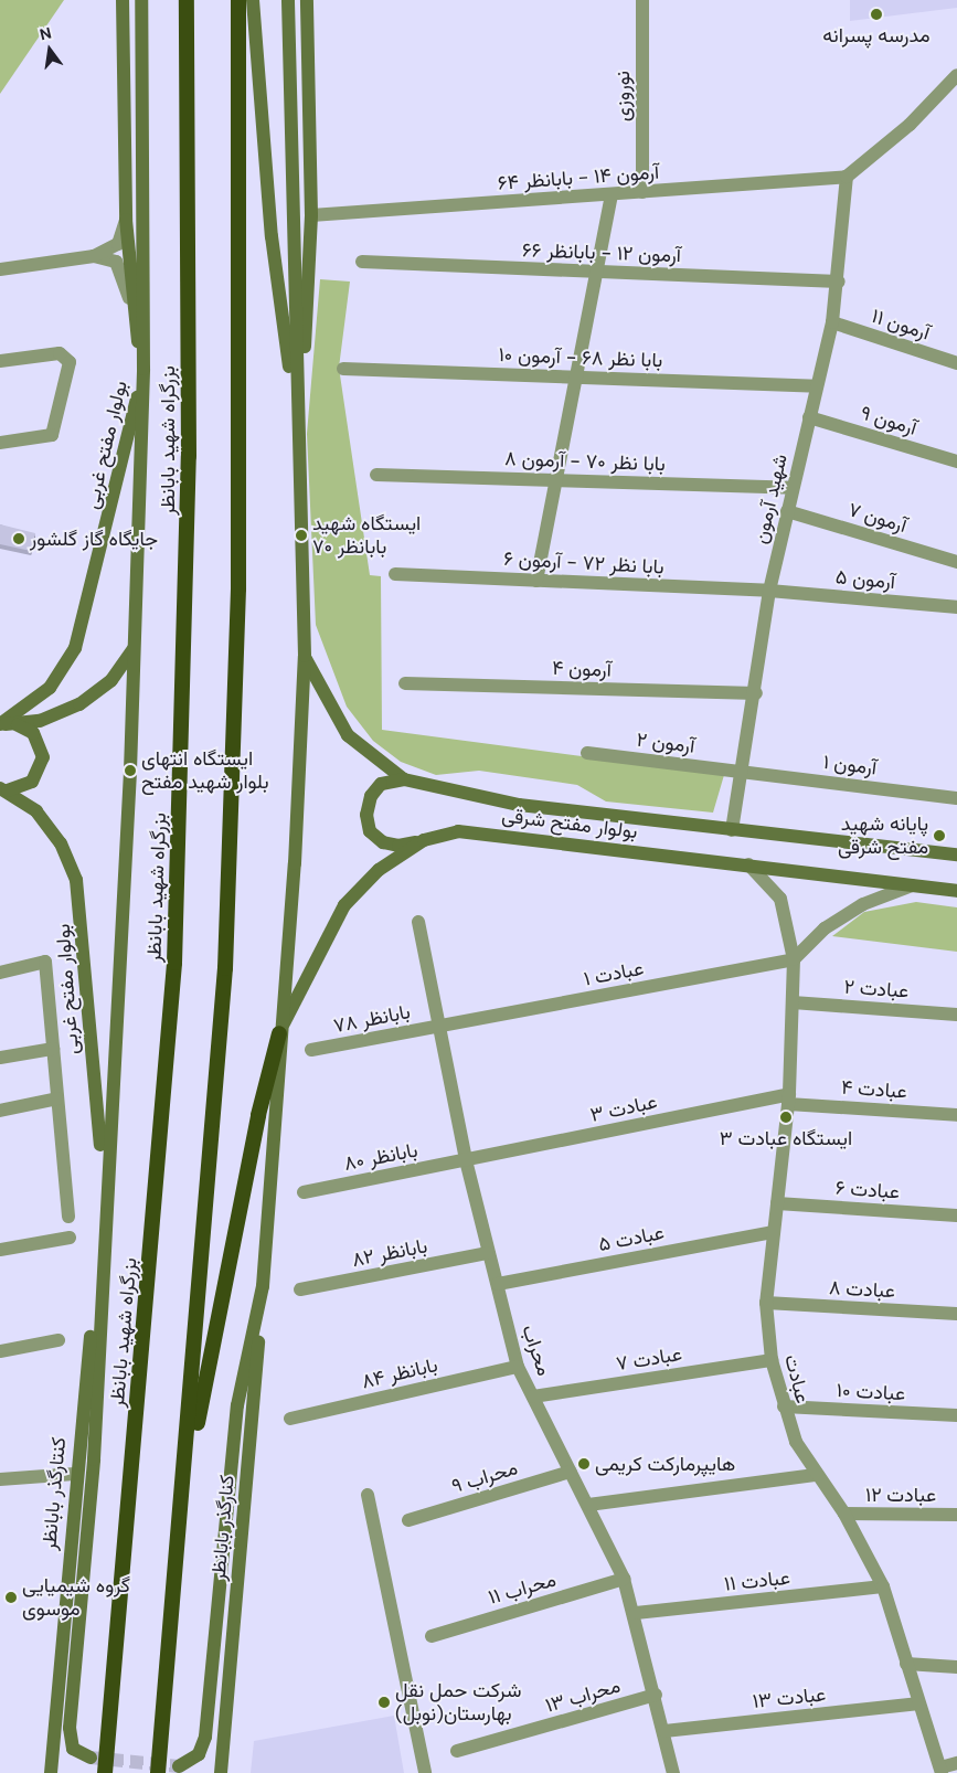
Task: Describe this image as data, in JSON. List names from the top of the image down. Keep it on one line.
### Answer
{"streets":{"highway":["بزرگراه شهید بابانظر"],"main road":["بولوار مفتح غربی","بولوار مفتح شرقی","کنتارگذر بابانظر","کنارگذر بابانظر"],"street":["نوروزی","آرمون ۱۴ - بابانظر ۶۴","آرمون ۱۲ - بابانظر ۶۶","آرمون ۱۱","بابا نظر ۶۸ - آرمون ۱۰","آرمون ۹","بابا نظر ۷۰ - آرمون ۸","شهید آرمون","آرمون ۷","بابا نظر ۷۲ - آرمون ۶","آرمون ۵","آرمون ۴","آرمون ۲","آرمون ۱","عبادت ۱","عبادت ۲","بابانظر ۷۸","عبادت ۴","عبادت ۳","بابانظر ۸۰","عبادت ۶","عبادت ۵","بابانظر ۸۲","عبادت ۸","محراب","عبادت ۷","بابانظر ۸۴","عبادت","عبادت ۱۰","محراب ۹","عبادت ۱۲","عبادت ۱۱","محراب ۱۱","محراب ۱۳","عبادت ۱۳"]},"crossings":[["نوروزی","آرمون ۱۴ - بابانظر ۶۴"],["آرمون ۱۴ - بابانظر ۶۴","شهید آرمون"],["آرمون ۱۲ - بابانظر ۶۶","شهید آرمون"],["آرمون ۱۱","شهید آرمون"],["بابا نظر ۶۸ - آرمون ۱۰","شهید آرمون"],["آرمون ۹","شهید آرمون"],["بولوار مفتح غربی","کنتارگذر بابانظر"],["بابا نظر ۷۰ - آرمون ۸","شهید آرمون"],["شهید آرمون","آرمون ۷"],["شهید آرمون","بابا نظر ۷۲ - آرمون ۶"],["شهید آرمون","آرمون ۵"],["شهید آرمون","آرمون ۴"],["شهید آرمون","آرمون ۲"],["شهید آرمون","آرمون ۱"],["شهید آرمون","بولوار مفتح شرقی"],["بابا نظر ۷۲ - آرمون ۶","آرمون ۵"],["آرمون ۲","آرمون ۱"],["بولوار مفتح شرقی","عبادت"],["عبادت ۱","بابانظر ۷۸"],["عبادت ۱","محراب"],["عبادت ۱","عبادت"],["عبادت ۲","عبادت"],["بابانظر ۷۸","محراب"],["عبادت ۴","عبادت ۳"],["عبادت ۴","عبادت"],["عبادت ۳","بابانظر ۸۰"],["عبادت ۳","محراب"],["عبادت ۳","عبادت"],["بابانظر ۸۰","محراب"],["عبادت ۶","عبادت"],["عبادت ۵","محراب"],["عبادت ۵","عبادت"],["بابانظر ۸۲","محراب"],["عبادت ۸","عبادت"],["محراب","عبادت ۷"],["محراب","بابانظر ۸۴"],["محراب","محراب ۹"],["محراب","عبادت ۱۱"],["محراب","محراب ۱۱"],["محراب","محراب ۱۳"],["محراب","عبادت ۱۳"],["عبادت ۷","عبادت"],["عبادت","عبادت ۱۰"],["عبادت","عبادت ۱۲"],["عبادت","عبادت ۱۱"],["عبادت","عبادت ۱۳"]],"places":["مدرسه پسرانه","ایستگاه شهید بابانظر ۷۰","جایگاه گاز گلشور","ایستگاه انتهای بلوار شهید مفتح","پایانه شهید مفتح شرقی","ایستگاه عبادت ۳","هایپرمارکت کریمی","گروه شیمیایی موسوی","شرکت حمل نقل بهارستان(نوبل)"],"north":"top"}
